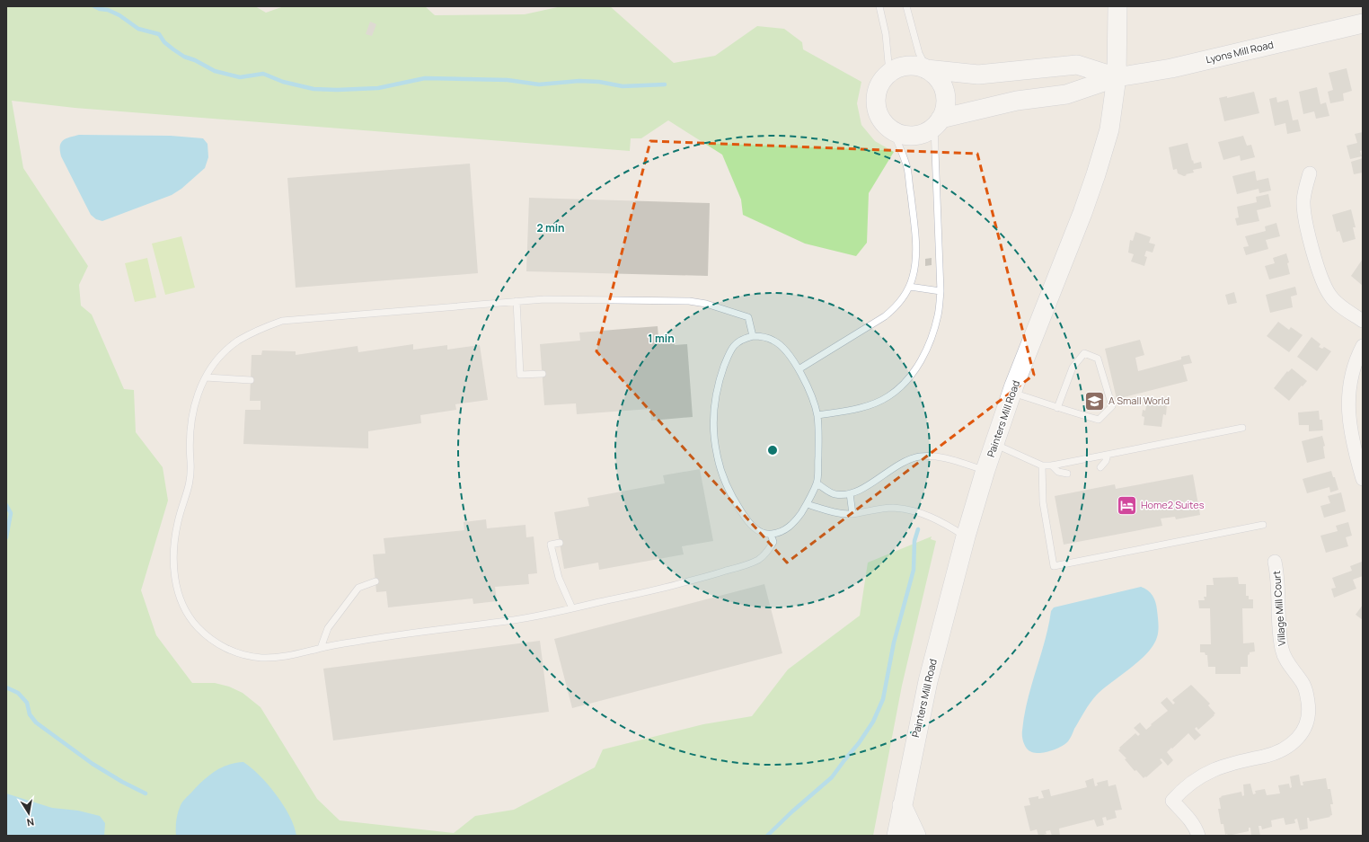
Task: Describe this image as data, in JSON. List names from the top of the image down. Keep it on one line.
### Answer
{"streets":{"main road":["Lyons Mill Road","Painters Mill Road"],"street":["Village Mill Court"]},"crossings":[["Lyons Mill Road","Painters Mill Road"]],"places":{"school or university":["A Small World"],"hotel":["Home2 Suites"]},"north":"bottom","rings":["2 min","1 min"]}
